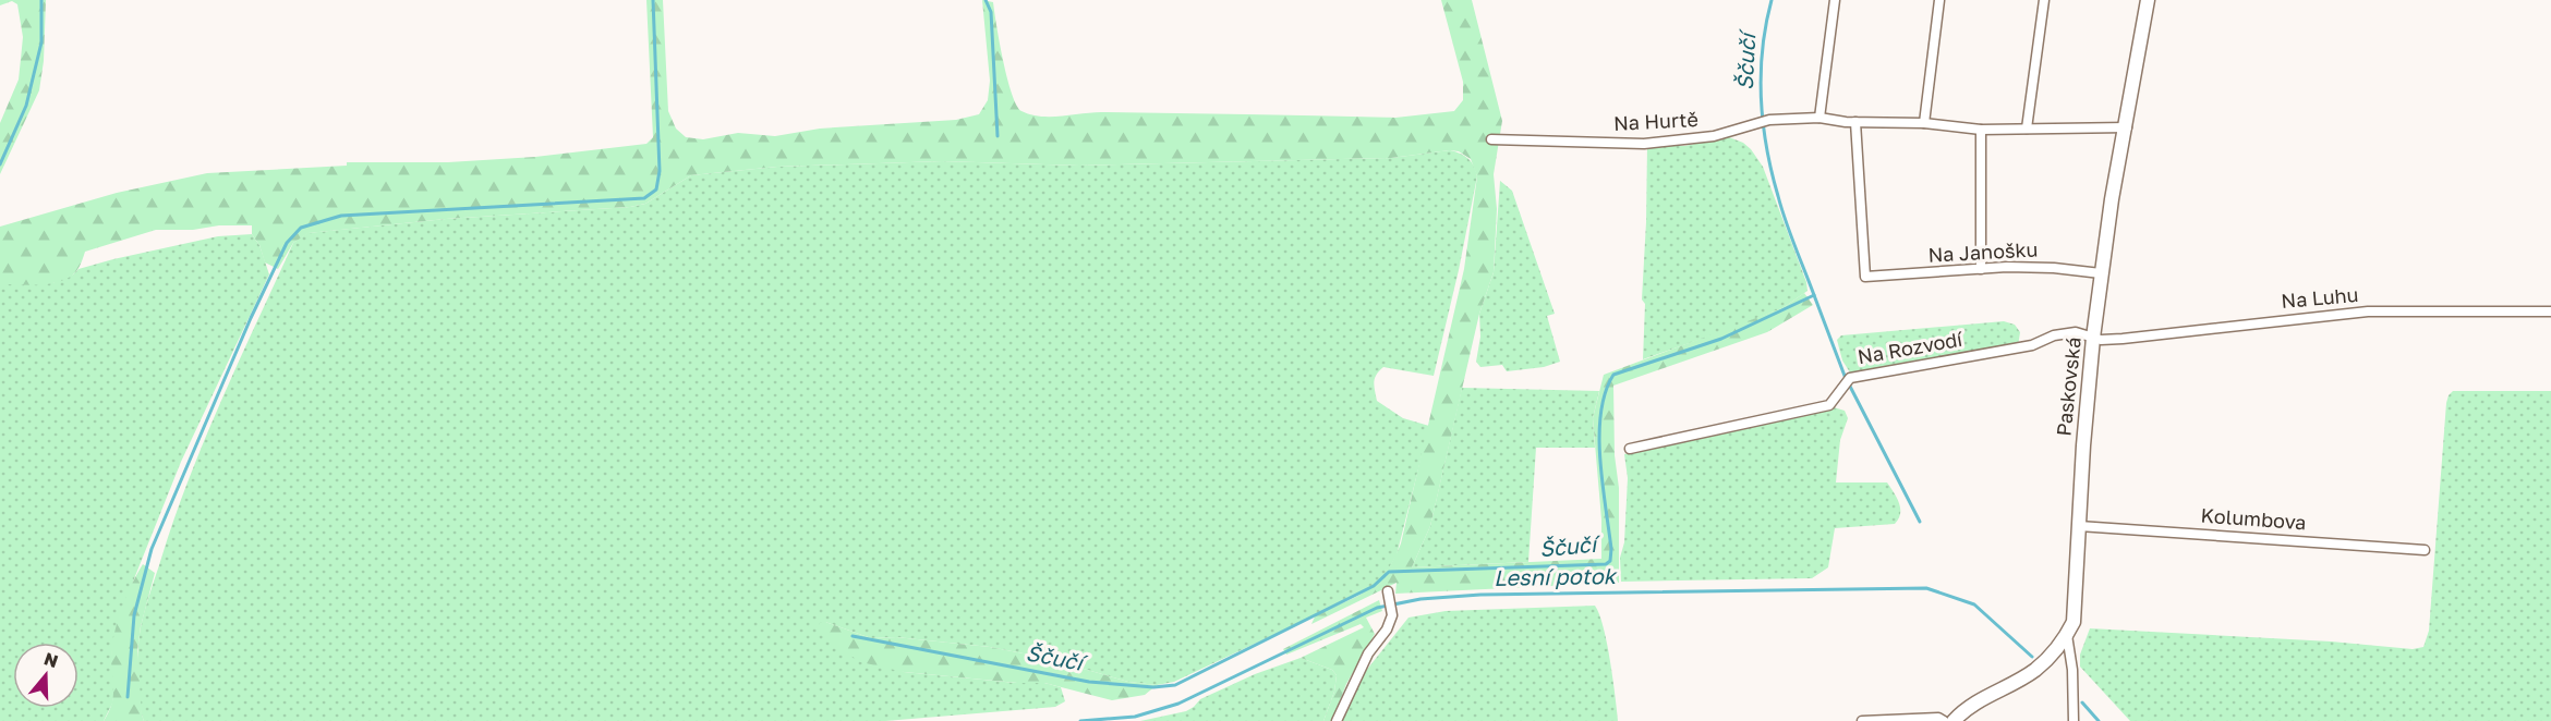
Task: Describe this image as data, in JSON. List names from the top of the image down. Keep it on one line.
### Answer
{"streets":{"street":["Na Hurtě","Na Janošku","Na Luhu","Na Rozvodí","Paskovská","Kolumbova"]},"crossings":[["Na Hurtě","Na Janošku"],["Na Hurtě","Paskovská"],["Na Janošku","Paskovská"],["Na Luhu","Na Rozvodí"],["Na Luhu","Paskovská"],["Na Rozvodí","Paskovská"],["Paskovská","Kolumbova"]],"water":["Ščučí","Lesní potok"],"north":"top"}
